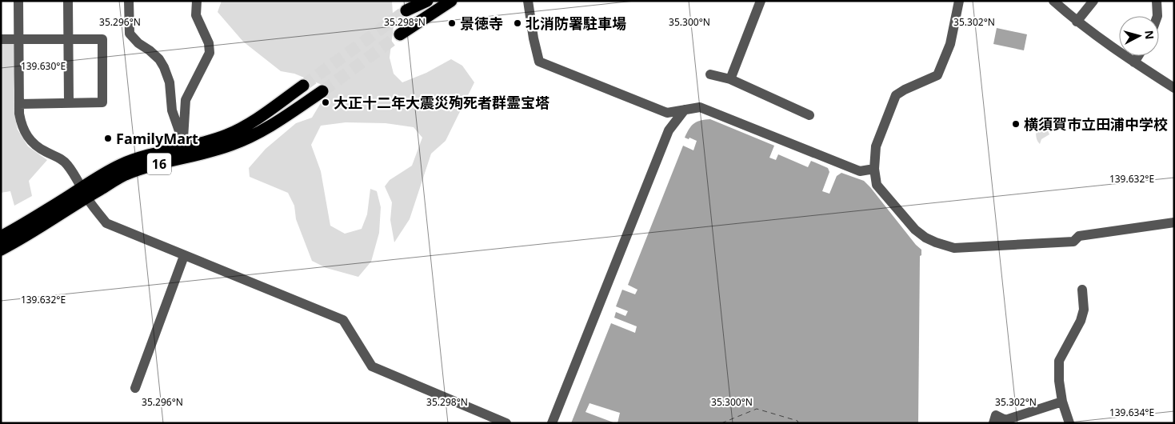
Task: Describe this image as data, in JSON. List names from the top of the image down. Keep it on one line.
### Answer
{"streets":{"highway":["16"]},"places":["景徳寺","北消防署駐車場","大正十二年大震災殉死者群霊宝塔","横須賀市立田浦中学校","FamilyMart"],"north":"right","coordinates":["35.296°N","35.298°N","35.300°N","35.302°N","139.630°E","139.632°E","139.634°E"]}
